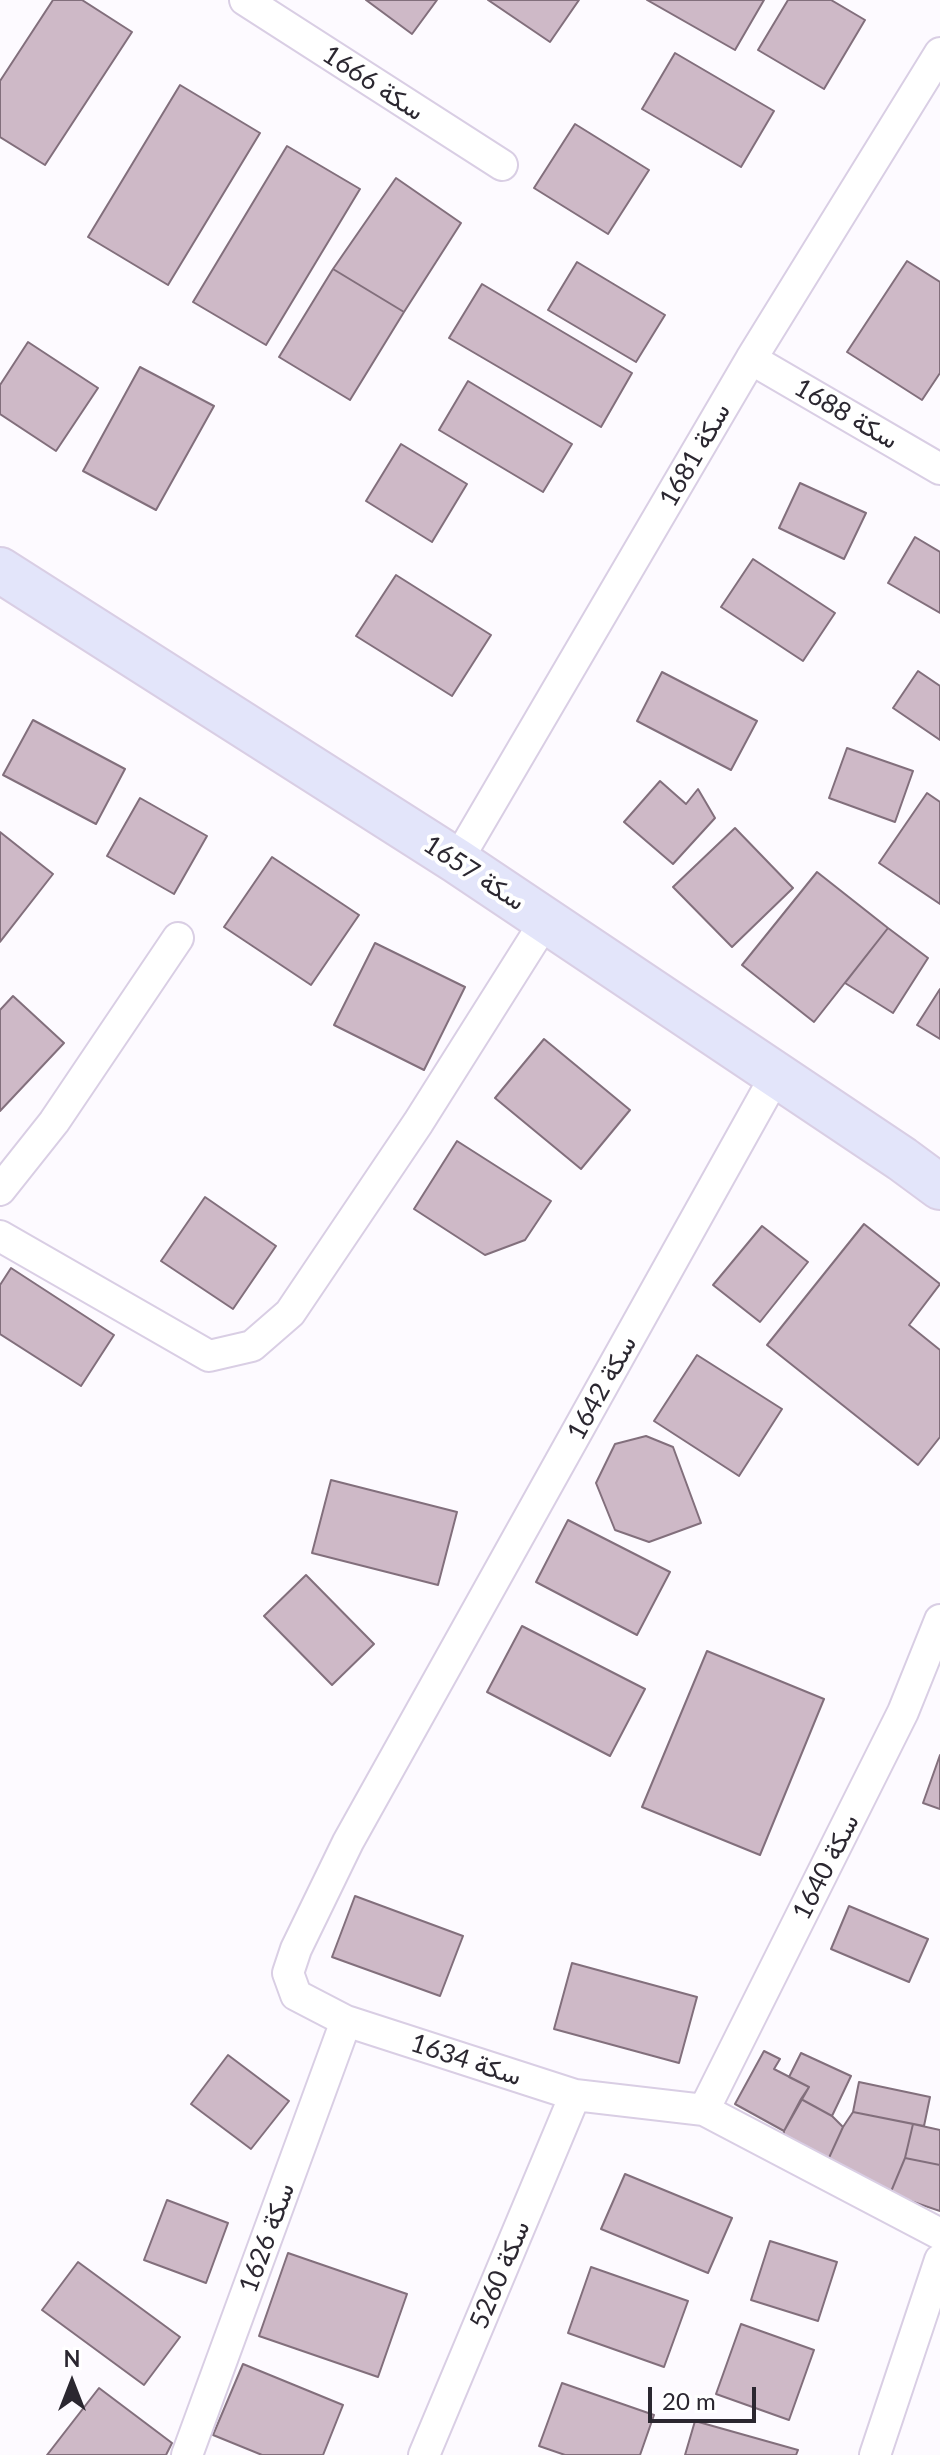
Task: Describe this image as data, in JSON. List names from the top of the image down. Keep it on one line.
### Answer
{"streets":{"street":["سكة 1666","سكة 1688","سكة 1681","سكة 1657","سكة 1642","سكة 1640","سكة 1634","سكة 1626","سكة 5260"]},"crossings":[["سكة 1688","سكة 1681"],["سكة 1681","سكة 1657"],["سكة 1657","سكة 1642"],["سكة 1642","سكة 1634"],["سكة 1640","سكة 1634"],["سكة 1634","سكة 1626"],["سكة 1634","سكة 5260"]],"scale_bar":"20 m","north":"top"}
